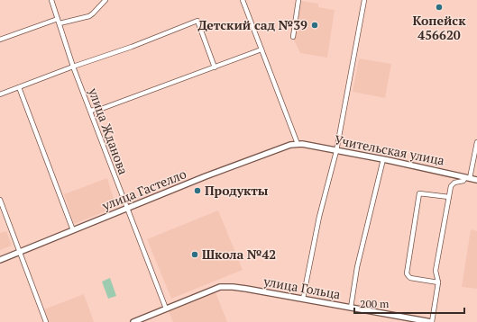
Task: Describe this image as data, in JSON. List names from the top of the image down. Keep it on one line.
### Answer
{"streets":{"street":["улица Жданова","Учительская улица","улица Гастелло","улица Гольца"]},"crossings":[["улица Жданова","улица Гастелло"],["улица Жданова","улица Гольца"],["Учительская улица","улица Гастелло"]],"places":["Копейск 456620","Детский сад №39","Продукты","Школа №42"],"scale_bar":"200 m"}
